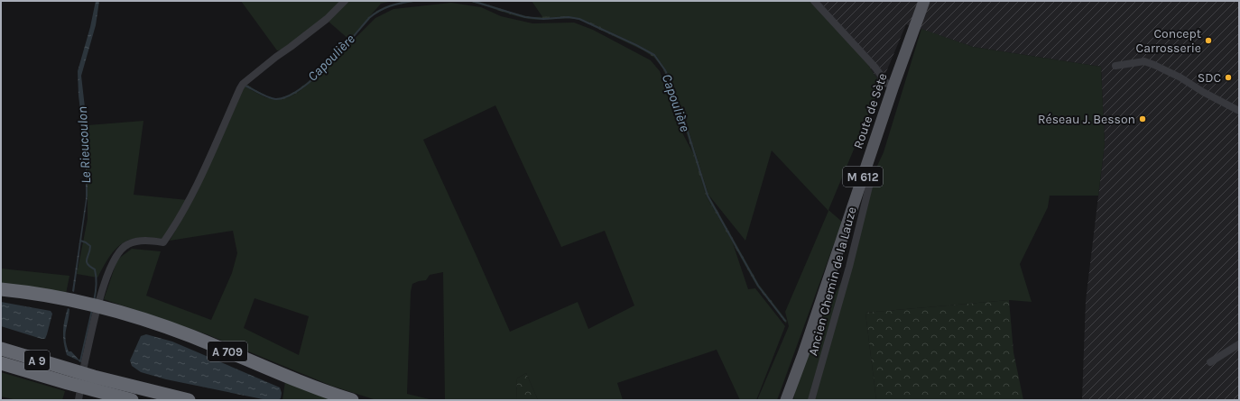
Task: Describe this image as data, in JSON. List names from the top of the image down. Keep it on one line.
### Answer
{"streets":{"highway":["A 709","A 9"],"main road":["Route de Sète","M 612"],"street":["Ancien Chemin de la Lauze"]},"crossings":[["Route de Sète","Ancien Chemin de la Lauze"]],"water":["Capoulière","Le Rieucoulon"],"places":["Concept Carrosserie","SDC","Réseau J. Besson"]}
